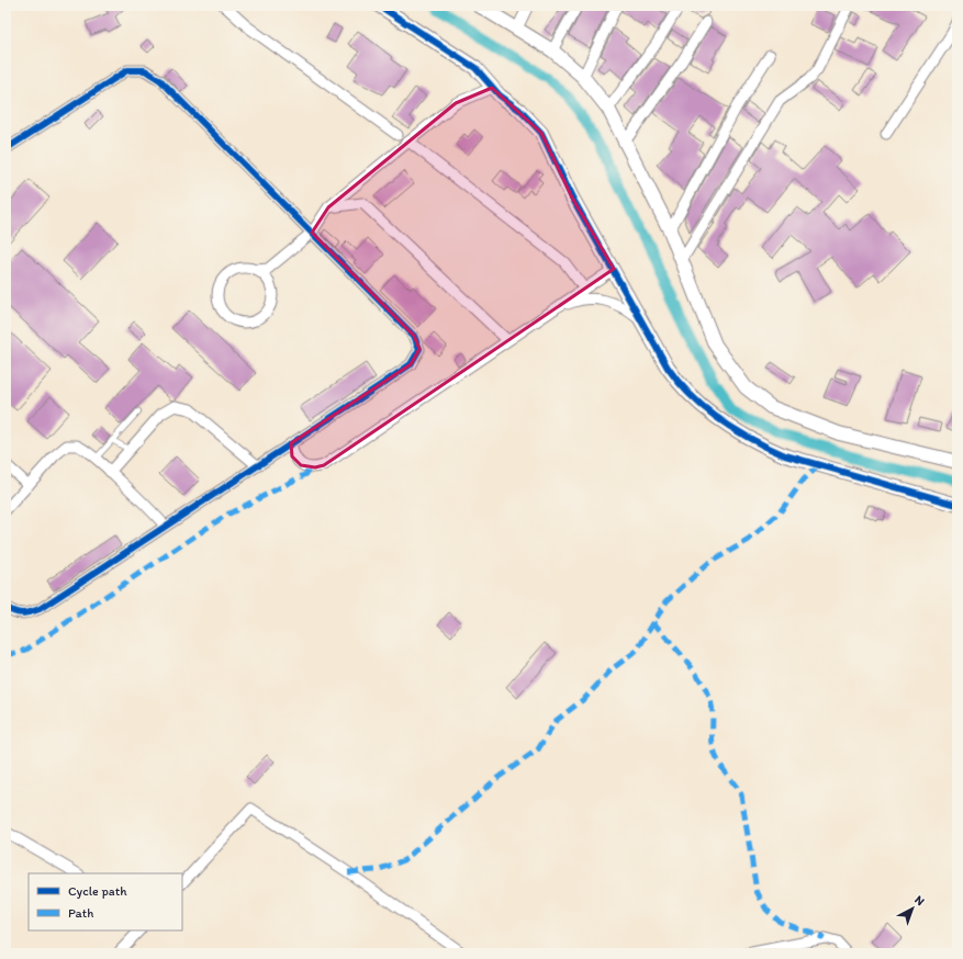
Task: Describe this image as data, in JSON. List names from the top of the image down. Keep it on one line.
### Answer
{"legend":["Cycle path","Path"],"north":"top right"}
